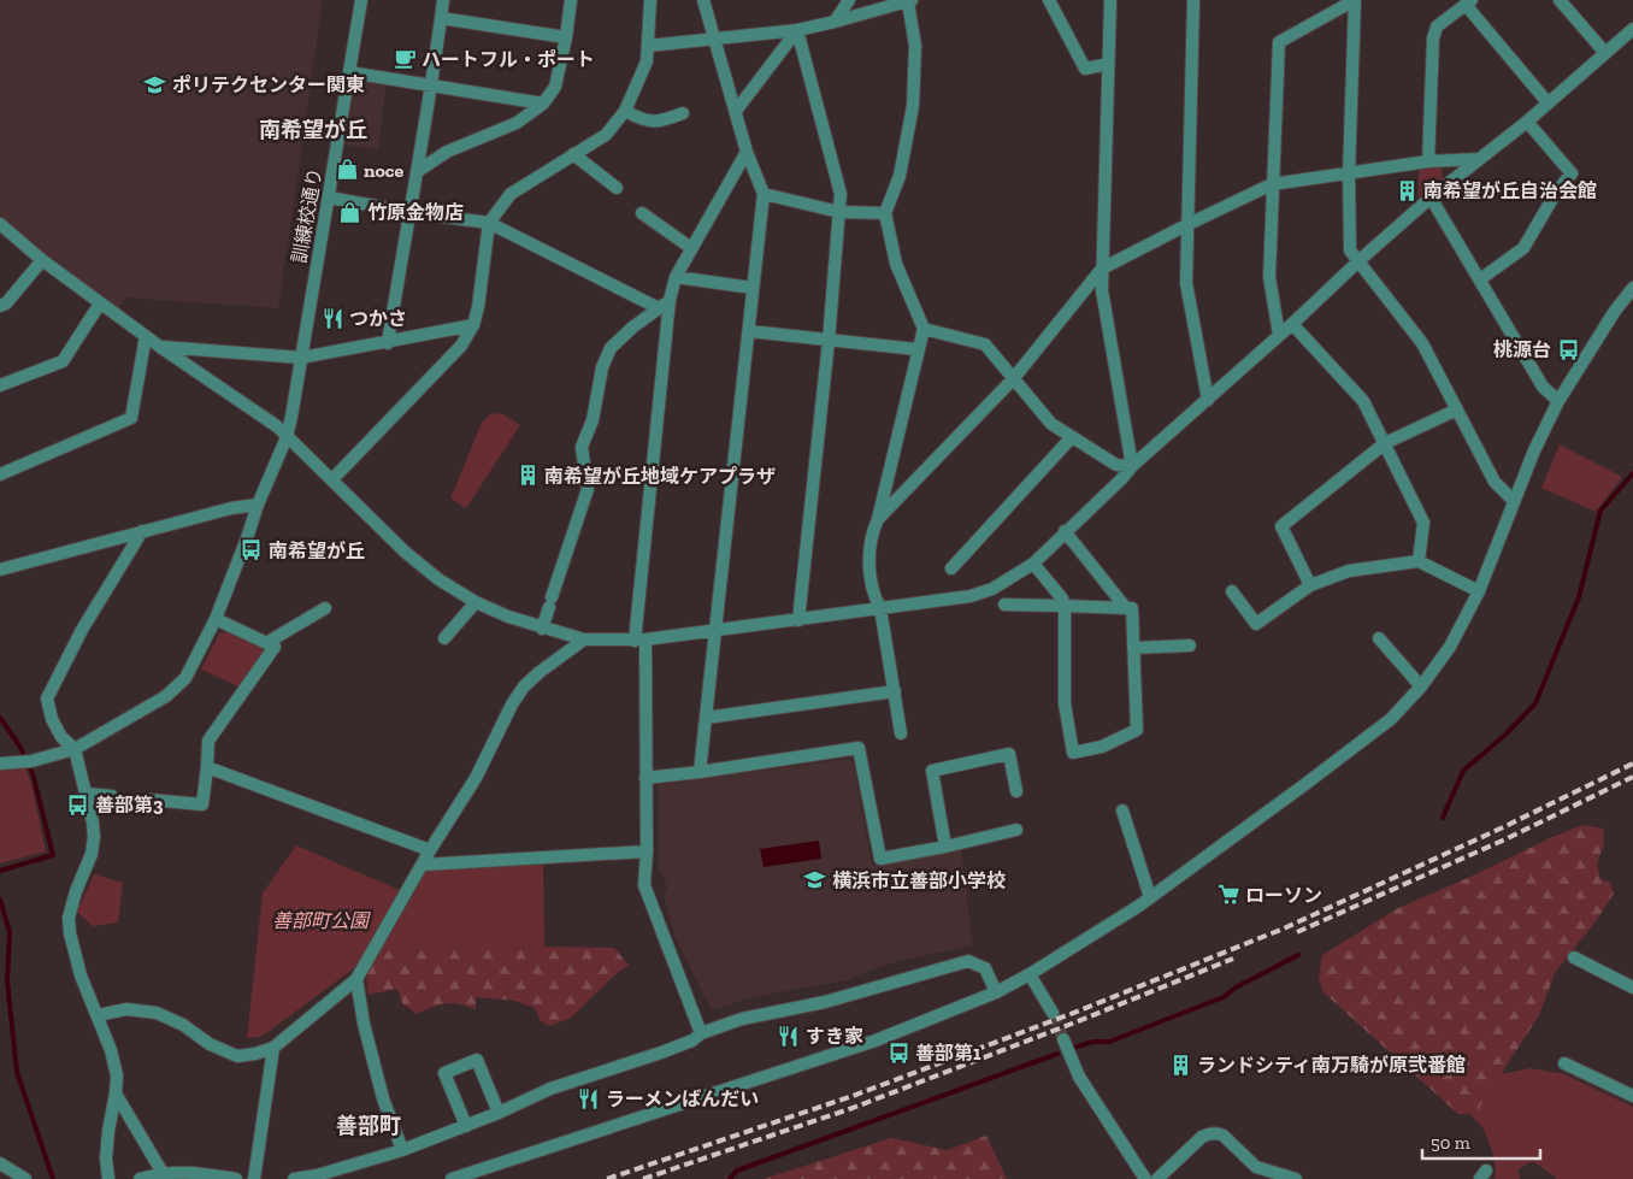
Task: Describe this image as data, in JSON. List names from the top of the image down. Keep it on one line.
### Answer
{"streets":{"street":["訓練校通り"]},"districts":["南希望が丘","善部町"],"parks":["善部町公園"],"places":{"cafe":["ハートフル・ポート"],"school or university":["ポリテクセンター関東","横浜市立善部小学校"],"shop":["noce","竹原金物店"],"building":["南希望が丘自治会館","南希望が丘地域ケアプラザ","ランドシティ南万騎が原弐番館"],"restaurant":["つかさ","すき家","ラーメンばんだい"],"bus stop":["桃源台","南希望が丘","善部第3","善部第1"],"supermarket":["ローソン"]},"scale_bar":"50 m"}
